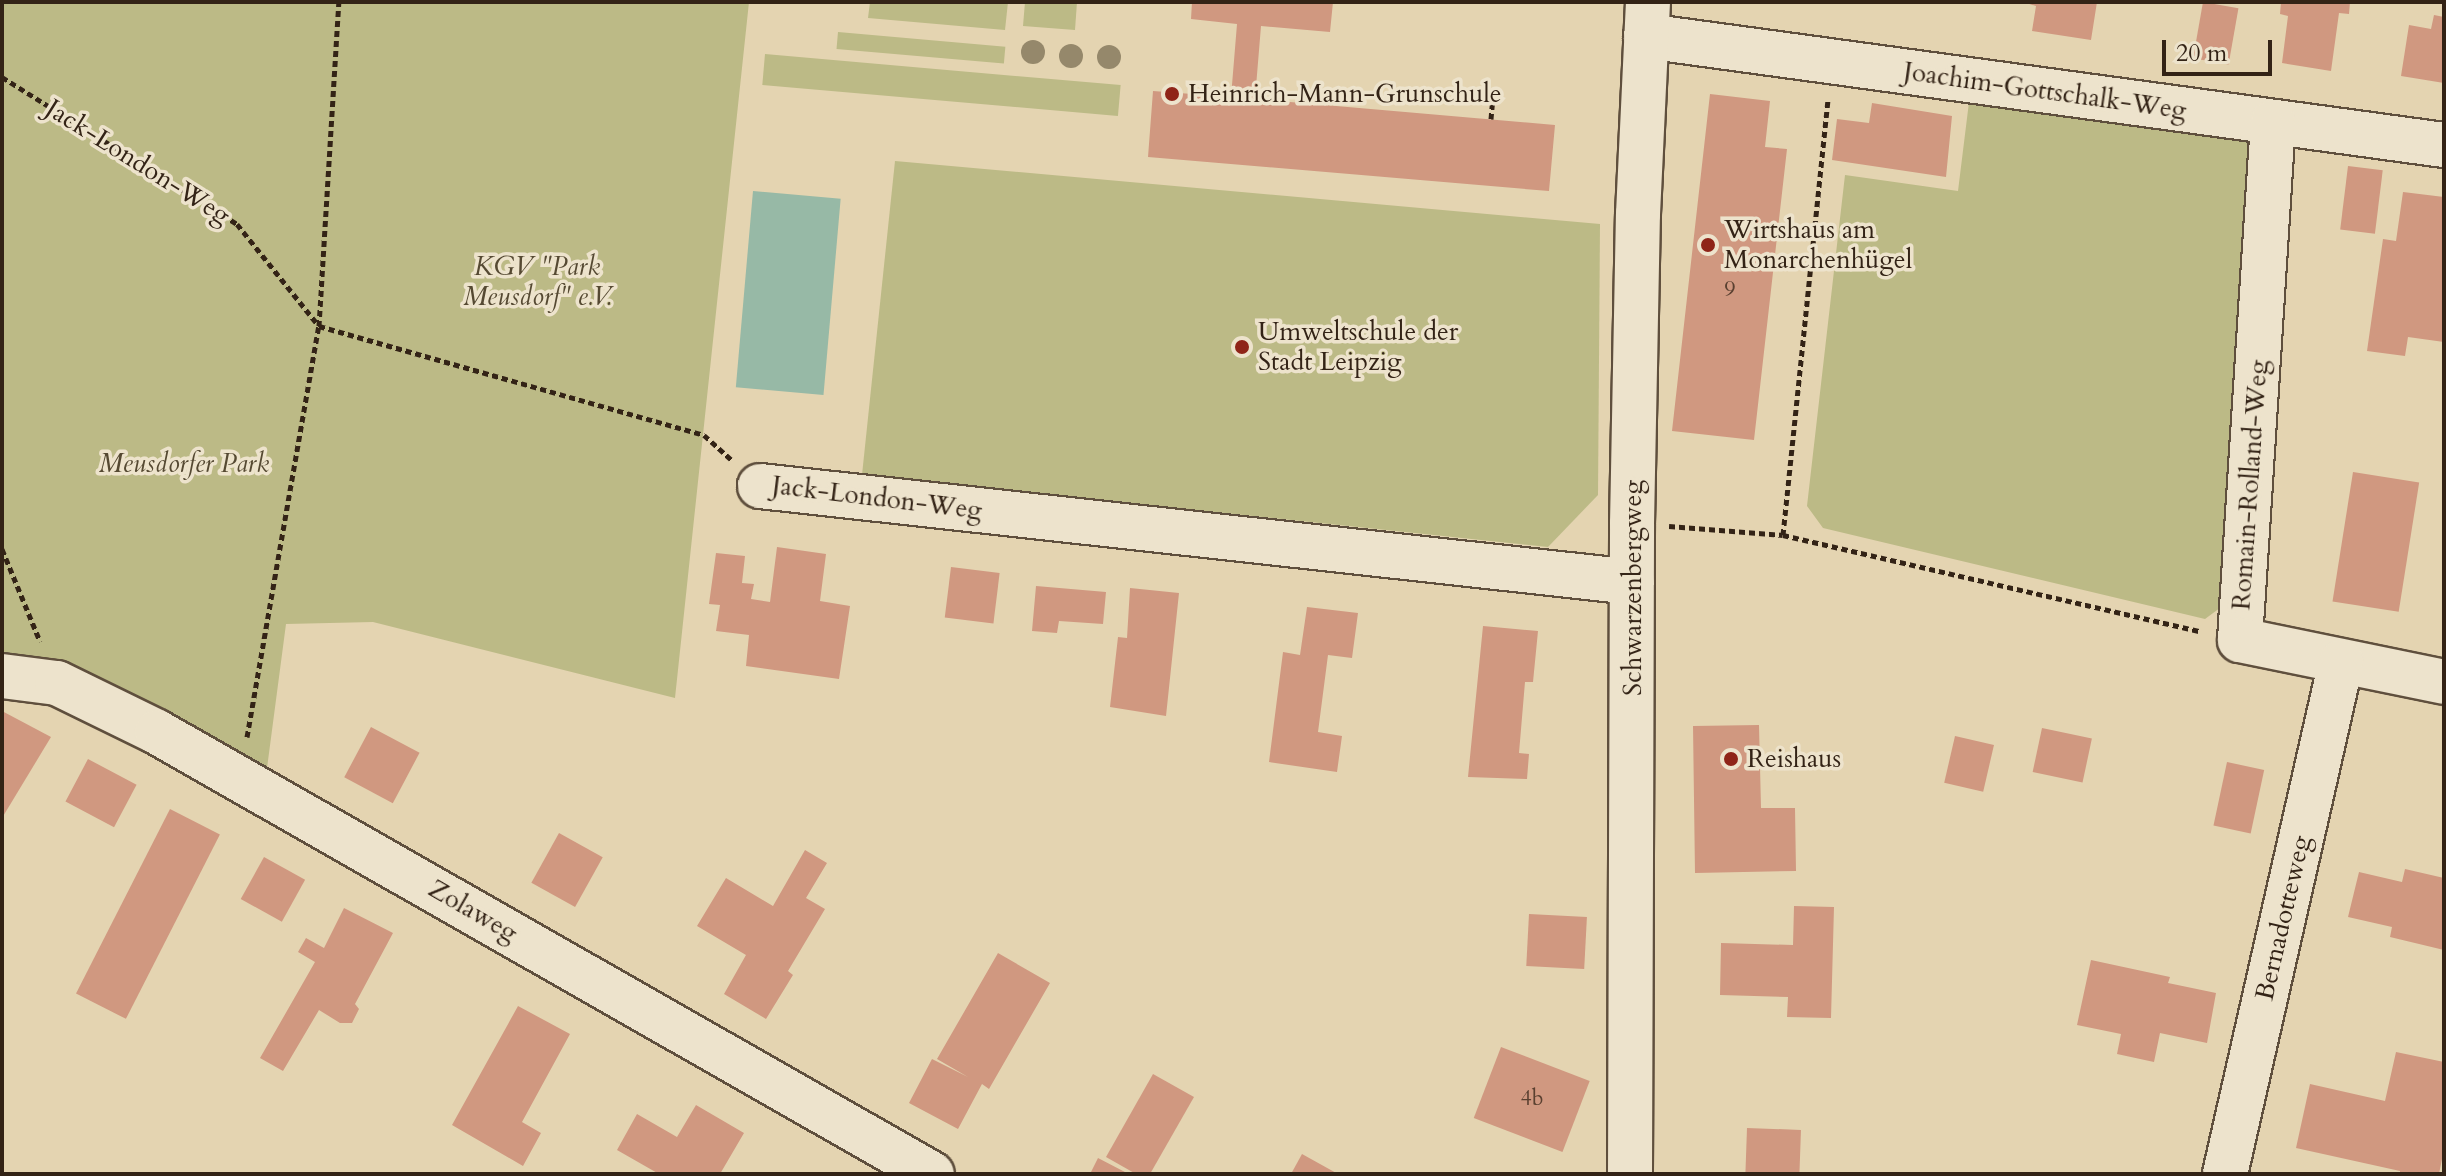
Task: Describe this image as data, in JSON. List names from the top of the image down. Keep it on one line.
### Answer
{"streets":{"street":["Joachim-Gottschalk-Weg","Jack-London-Weg","Romain-Rolland-Weg","Schwarzenbergweg","Zolaweg","Bernadotteweg"]},"crossings":[["Joachim-Gottschalk-Weg","Romain-Rolland-Weg"],["Joachim-Gottschalk-Weg","Schwarzenbergweg"],["Jack-London-Weg","Schwarzenbergweg"],["Romain-Rolland-Weg","Bernadotteweg"]],"parks":["KGV \"Park Meusdorf\" e.V.","Meusdorfer Park"],"places":["Heinrich-Mann-Grunschule","Wirtshaus am Monarchenhügel","Umweltschule der Stadt Leipzig","Reishaus"],"house_numbers":["9","4b"],"scale_bar":"20 m"}
